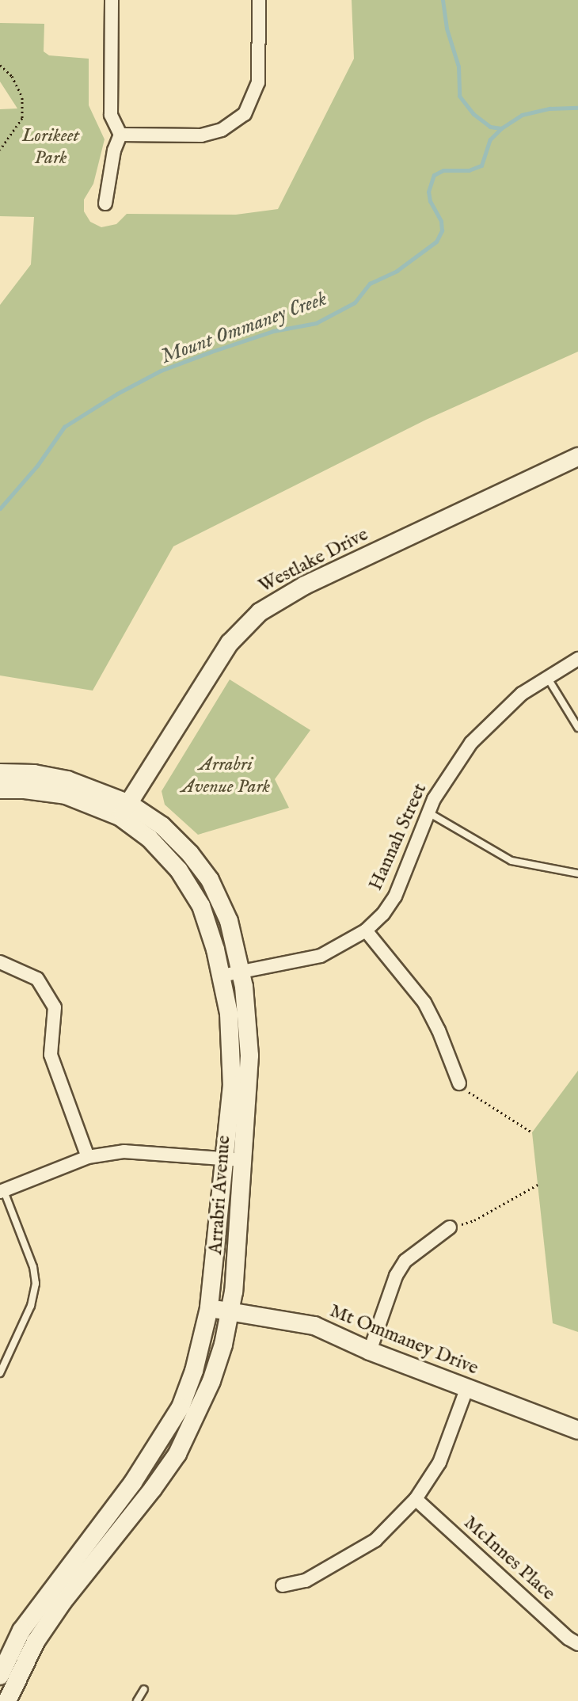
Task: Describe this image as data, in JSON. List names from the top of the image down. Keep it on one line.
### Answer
{"streets":{"street":["Westlake Drive","Hannah Street","Arrabri Avenue","Mt Ommaney Drive","McInnes Place"]},"crossings":[["Westlake Drive","Arrabri Avenue"],["Hannah Street","Arrabri Avenue"],["Arrabri Avenue","Mt Ommaney Drive"]],"water":["Mount Ommaney Creek"],"parks":["Lorikeet Park","Arrabri Avenue Park"]}
